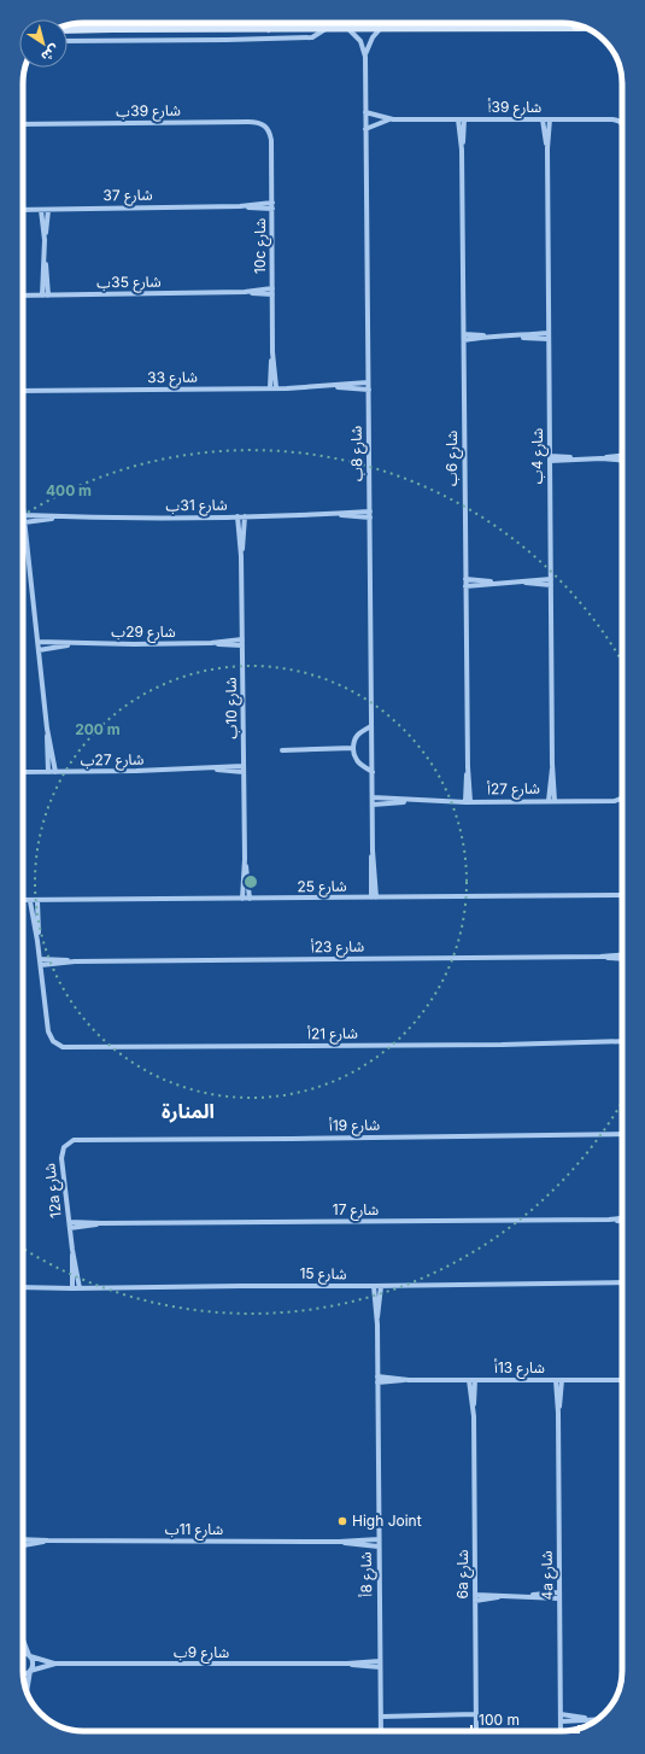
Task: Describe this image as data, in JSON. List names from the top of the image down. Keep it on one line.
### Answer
{"streets":{"street":["شارع 39أ","شارع 39ب","شارع 37","10c شارع","شارع 35ب","شارع 33","شارع 8ب","شارع 4ب","شارع 6ب","شارع 31ب","شارع 29ب","شارع 10ب","شارع 27ب","شارع 27أ","شارع 25","شارع 23أ","شارع 21أ","شارع 19أ","12a شارع","شارع 17","شارع 15","شارع 13أ","شارع 11ب","شارع 8أ","6a شارع","4a شارع","شارع 9ب"]},"crossings":[["شارع 39أ","شارع 8ب"],["شارع 39أ","شارع 4ب"],["شارع 39أ","شارع 6ب"],["شارع 39ب","10c شارع"],["شارع 37","10c شارع"],["10c شارع","شارع 35ب"],["10c شارع","شارع 33"],["شارع 33","شارع 8ب"],["شارع 8ب","شارع 31ب"],["شارع 8ب","شارع 27أ"],["شارع 8ب","شارع 25"],["شارع 4ب","شارع 27أ"],["شارع 6ب","شارع 27أ"],["شارع 31ب","شارع 10ب"],["شارع 29ب","شارع 10ب"],["شارع 10ب","شارع 27ب"],["شارع 10ب","شارع 25"],["شارع 23أ","شارع 21أ"],["شارع 19أ","12a شارع"],["12a شارع","شارع 17"],["12a شارع","شارع 15"],["شارع 15","شارع 8أ"],["شارع 13أ","شارع 8أ"],["شارع 13أ","6a شارع"],["شارع 13أ","4a شارع"],["شارع 11ب","شارع 8أ"],["شارع 8أ","شارع 9ب"]],"districts":["المنارة"],"places":["High Joint"],"scale_bar":"100 m","north":"bottom right","rings":["400 m","200 m"]}
